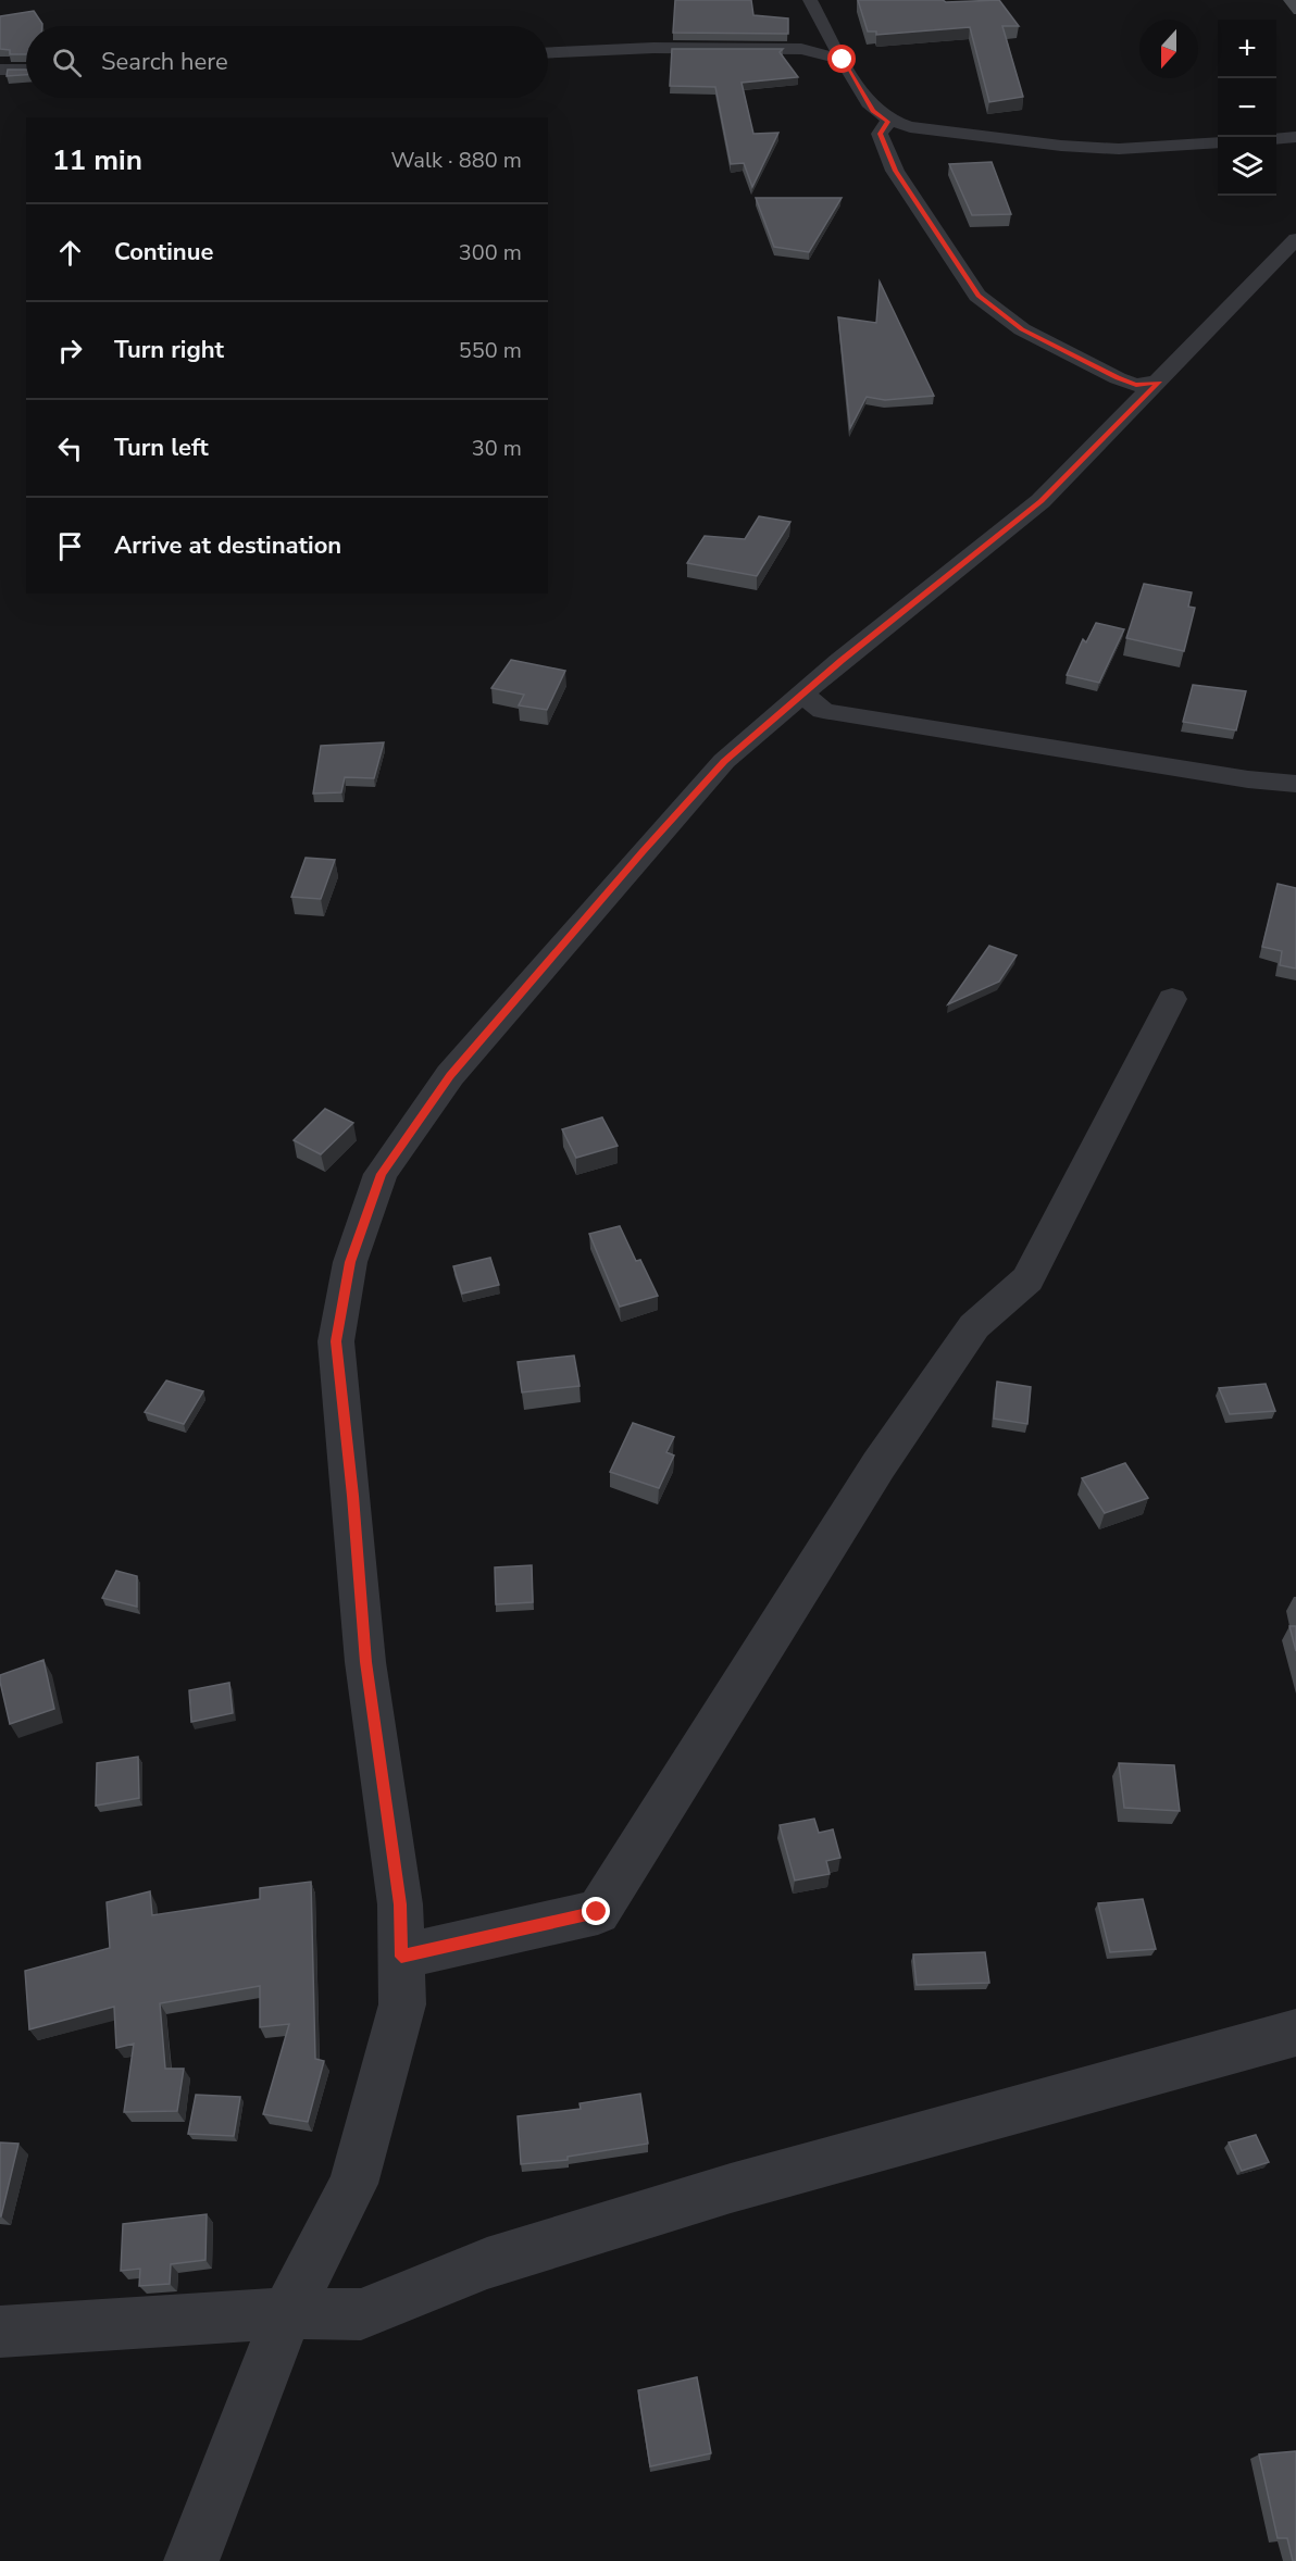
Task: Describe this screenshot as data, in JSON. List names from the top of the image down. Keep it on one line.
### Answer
{"north":"bottom","page":{"map_buttons":["+","−"],"search":"Search here","heading":["11 min","Walk · 880 m"],"list":[["Continue","300 m"],["Turn right","550 m"],["Turn left","30 m"],"Arrive at destination"]}}
